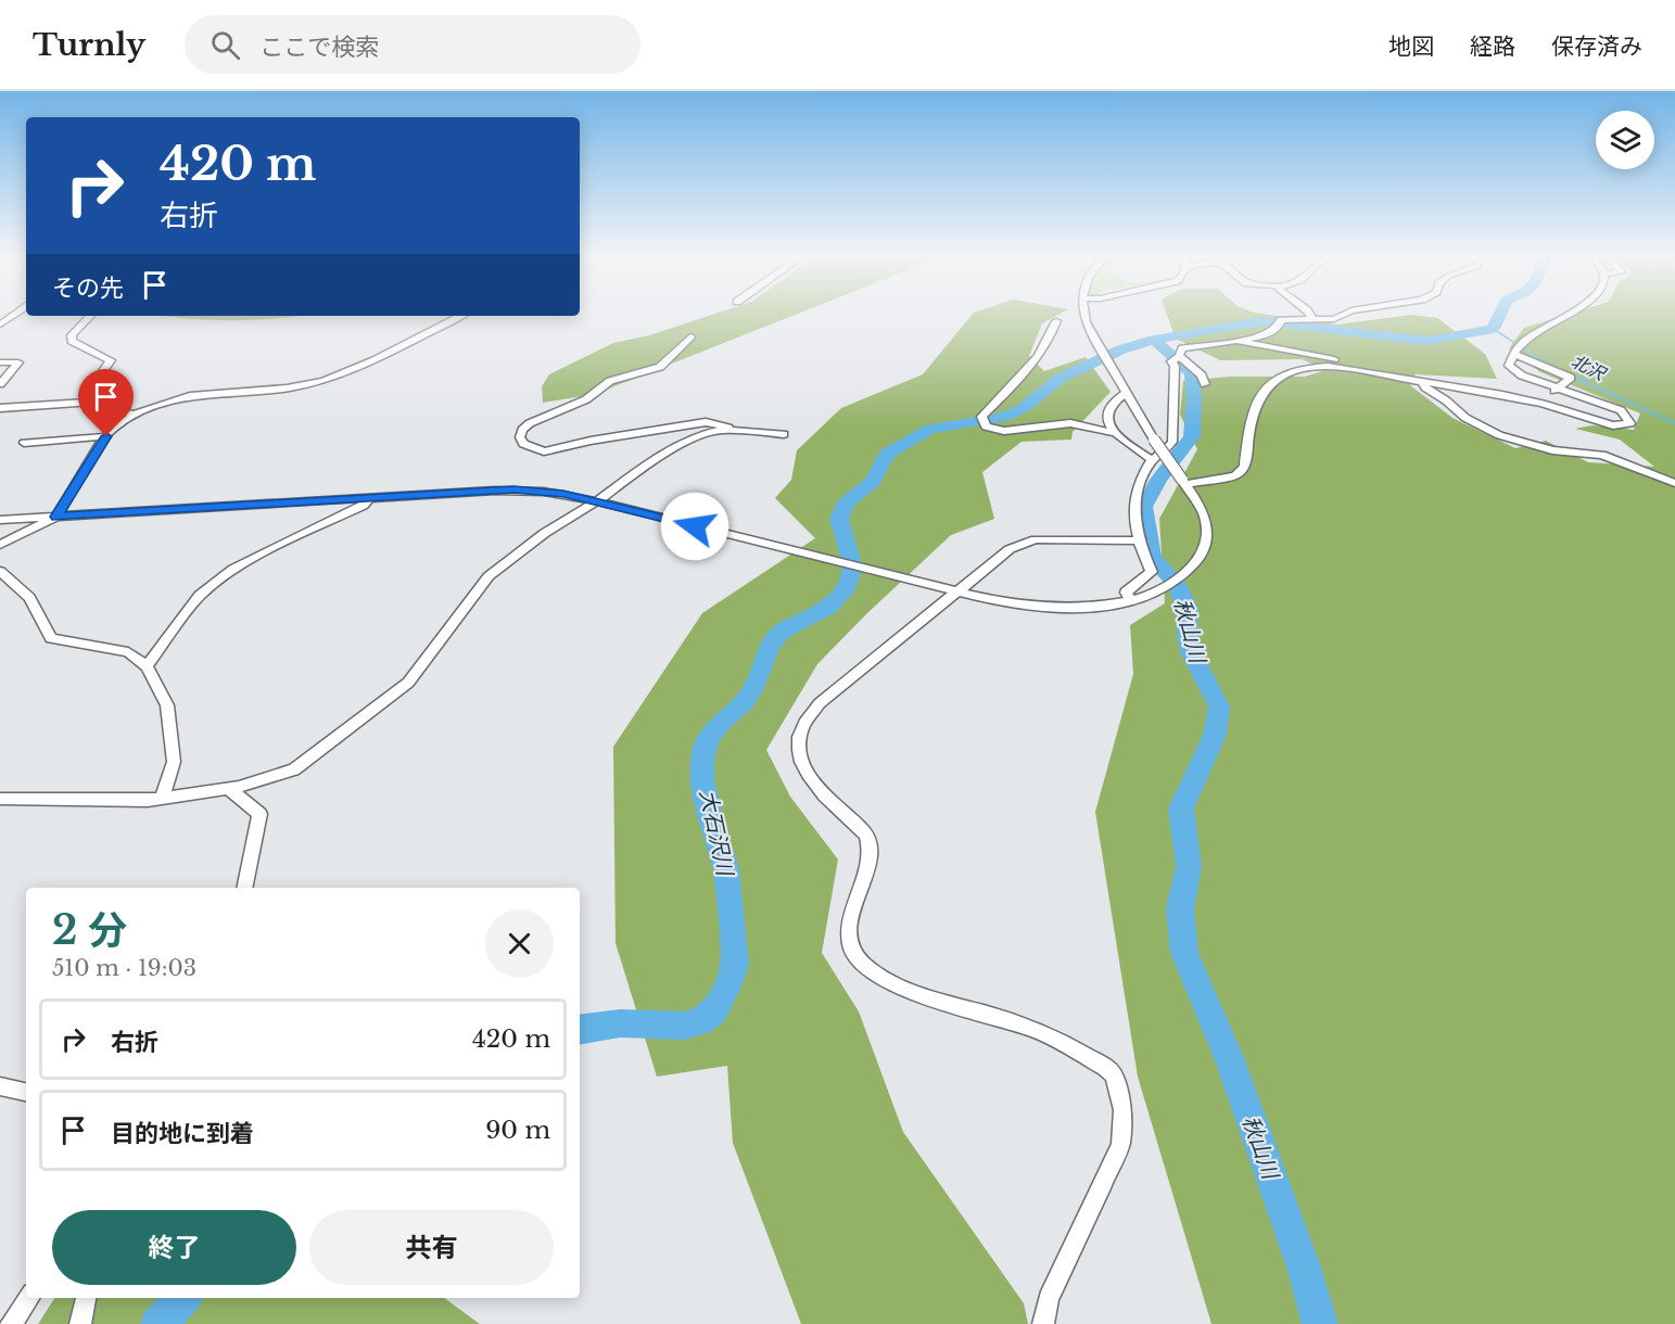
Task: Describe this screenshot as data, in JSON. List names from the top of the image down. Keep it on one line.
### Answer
{"water":["北沢","秋山川","大石沢川"],"page":{"header":"Turnly","search":"ここで検索","nav":["地図","経路","保存済み"],"turn":["420 m","右折"],"then":"その先","heading":["2 分","510 m · 19:03"],"list":[{"name":"右折","value":"420 m"},{"name":"目的地に到着","value":"90 m"}],"buttons":["終了","共有"]}}
